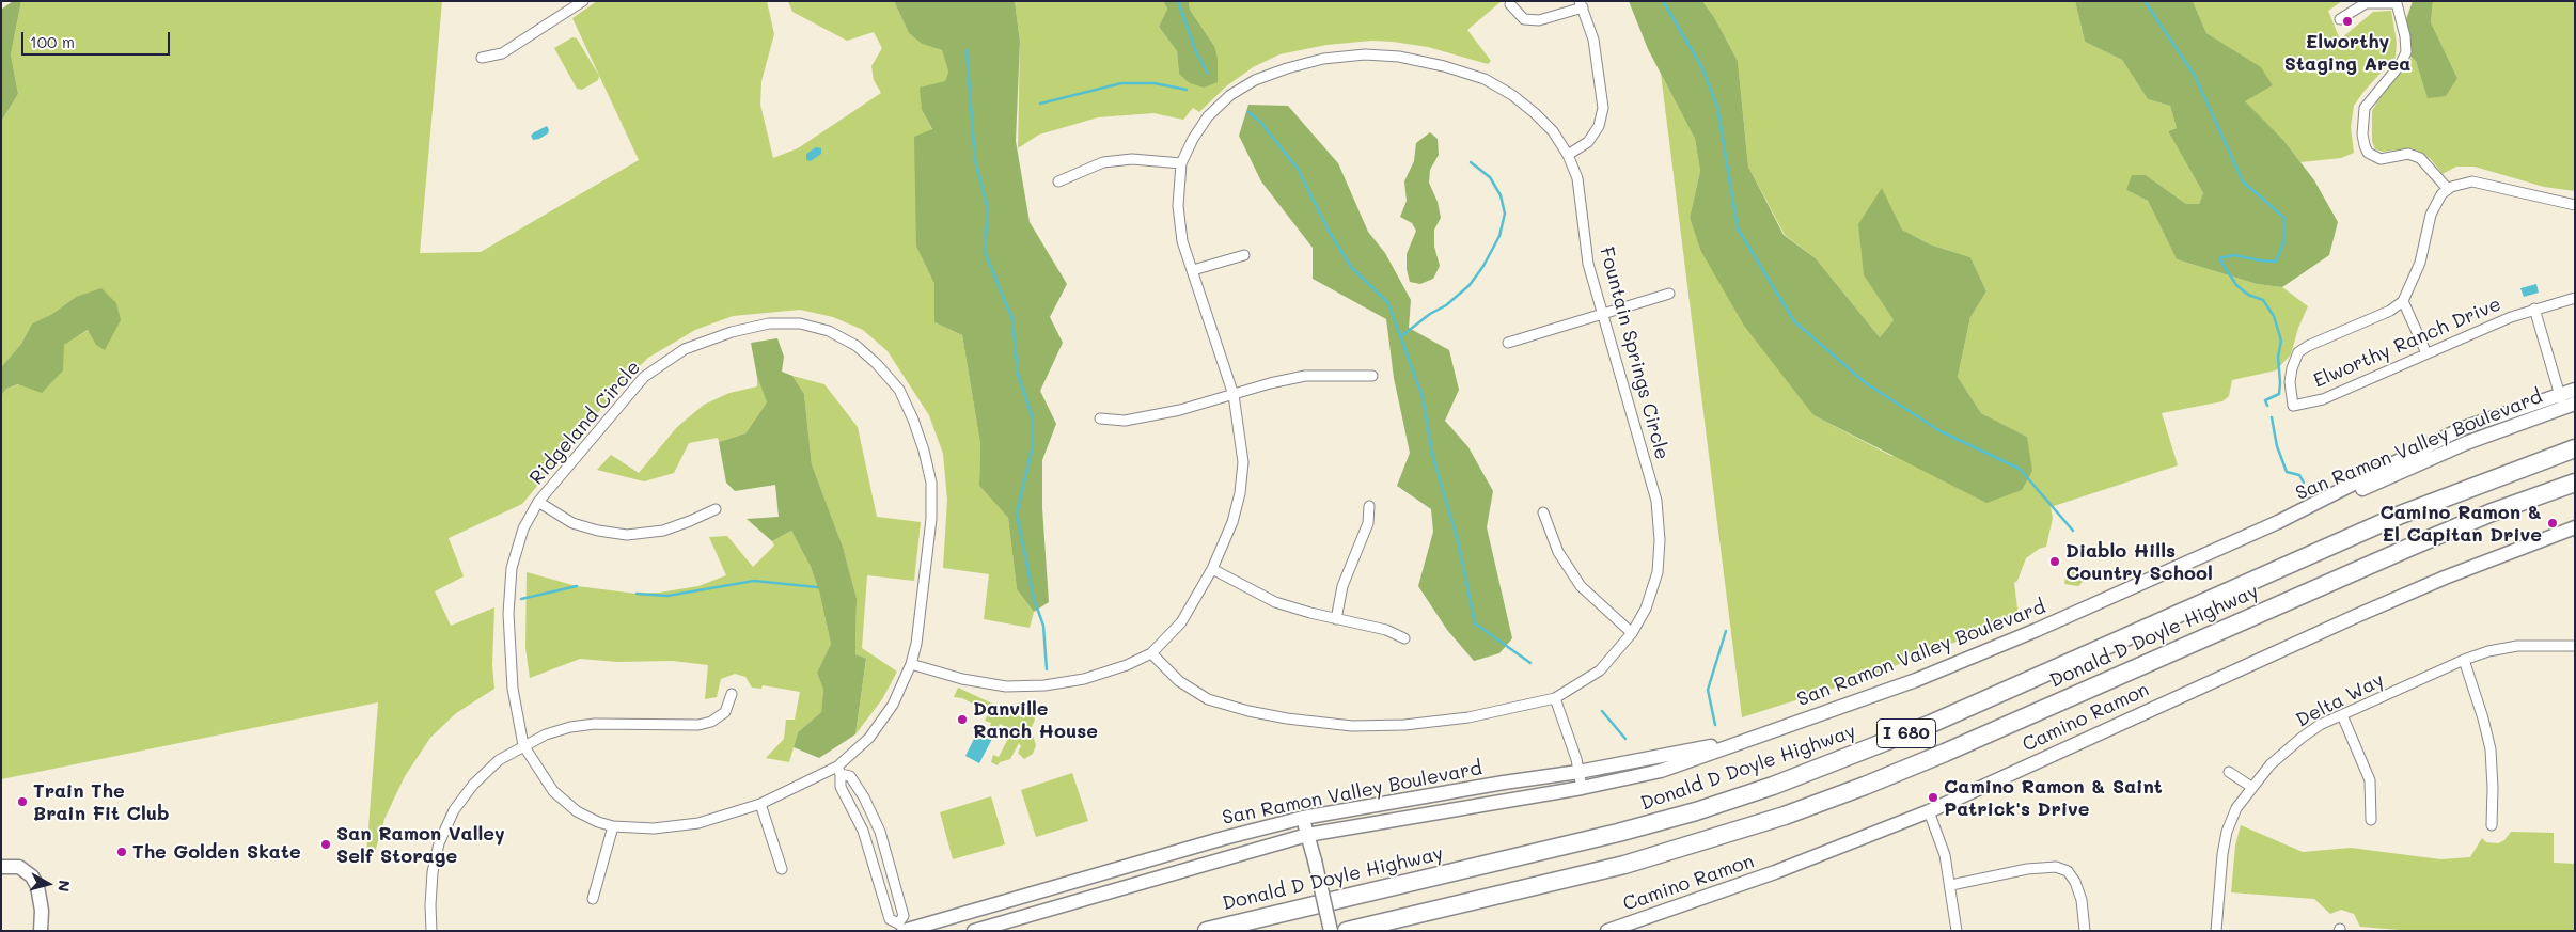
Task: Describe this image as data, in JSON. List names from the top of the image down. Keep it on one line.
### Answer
{"streets":{"highway":["Donald D Doyle Highway","I 680"],"main road":["San Ramon Valley Boulevard","Camino Ramon"],"street":["Elworthy Ranch Drive","Fountain Springs Circle","Ridgeland Circle","Delta Way"]},"crossings":[["Fountain Springs Circle","Ridgeland Circle"]],"places":["Elworthy Staging Area","Camino Ramon & El Capitan Drive","Diablo Hills Country School","Danville Ranch House","Camino Ramon & Saint Patrick's Drive","Train The Brain Fit Club","San Ramon Valley Self Storage","The Golden Skate"],"scale_bar":"100 m","north":"right"}
